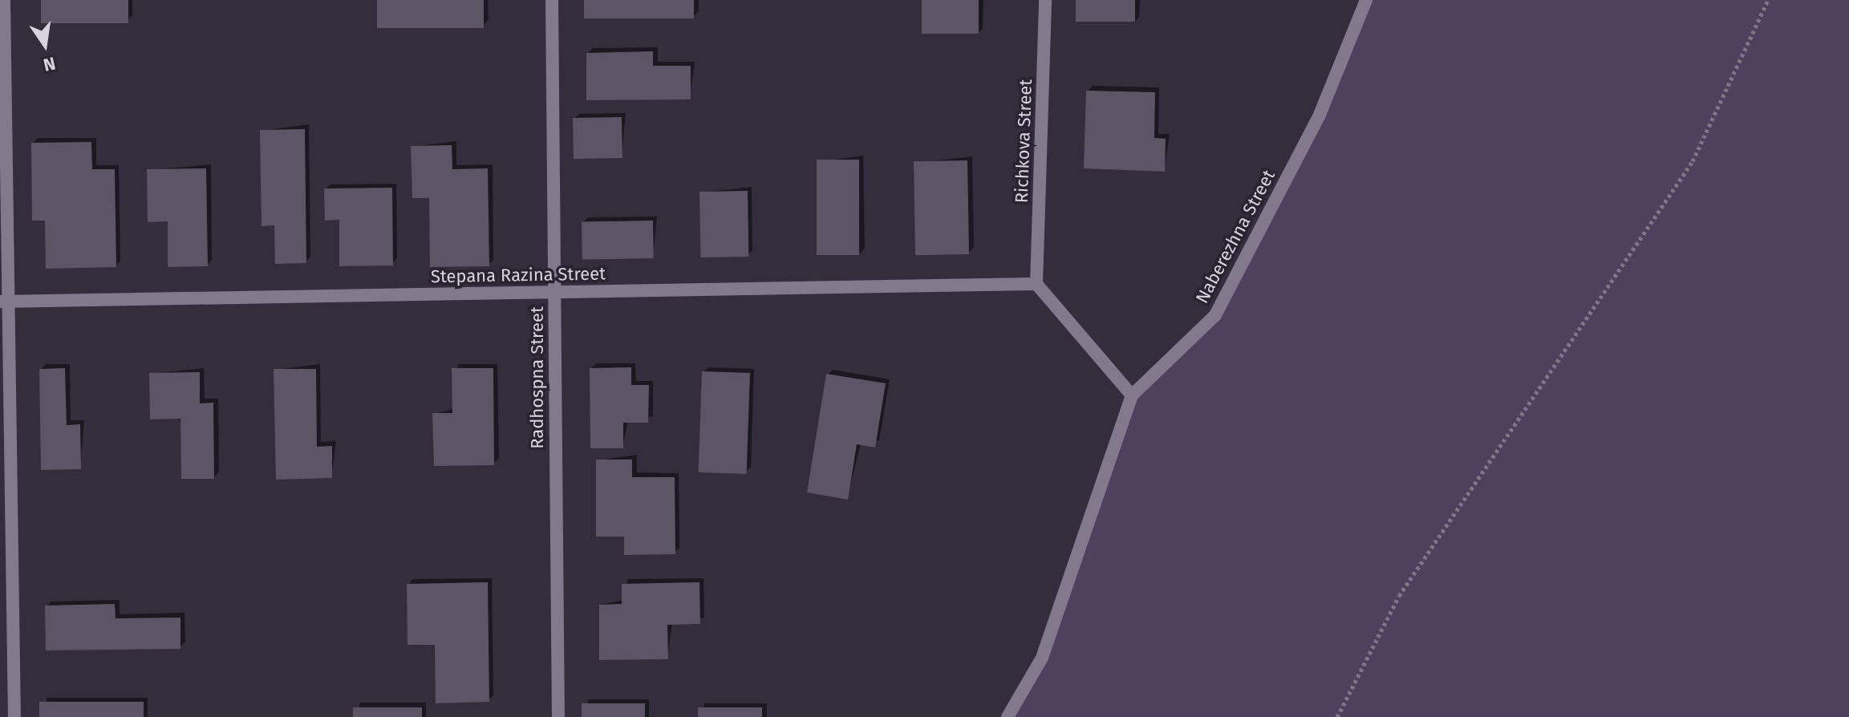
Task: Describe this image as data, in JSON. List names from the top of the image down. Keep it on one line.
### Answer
{"streets":{"street":["Richkova Street","Naberezhna Street","Stepana Razina Street","Radhospna Street"]},"crossings":[["Richkova Street","Stepana Razina Street"],["Stepana Razina Street","Radhospna Street"]],"north":"bottom"}
